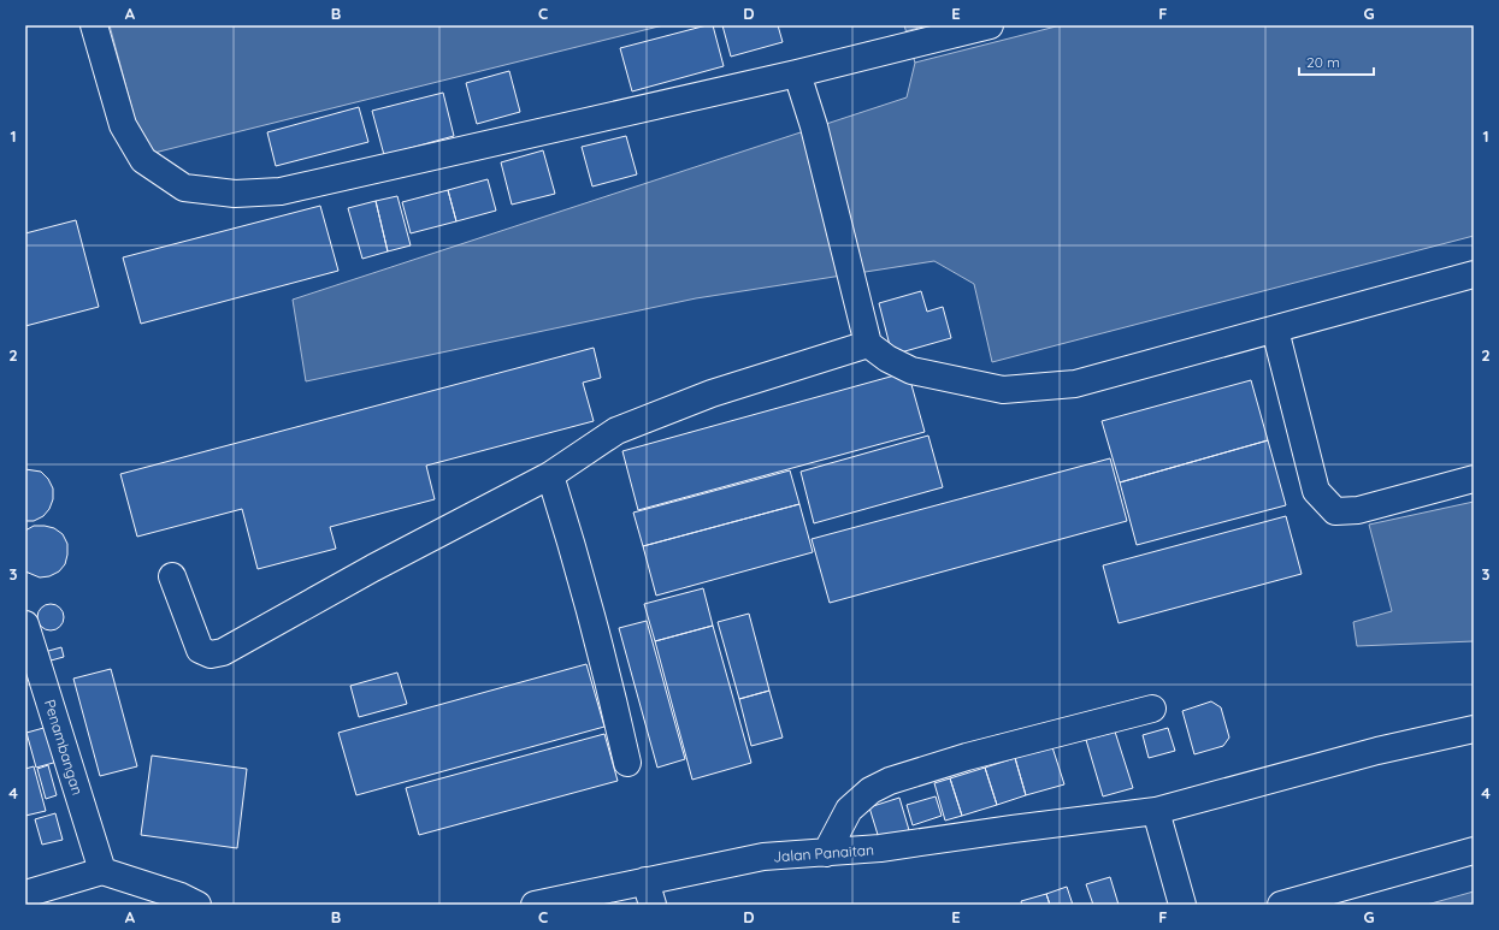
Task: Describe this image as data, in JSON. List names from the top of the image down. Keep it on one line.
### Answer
{"streets":{"lane":["Penambangan","Jalan Panaitan"]},"scale_bar":"20 m","grid":{"columns":["A","B","C","D","E","F","G"],"rows":["1","2","3","4"]}}
